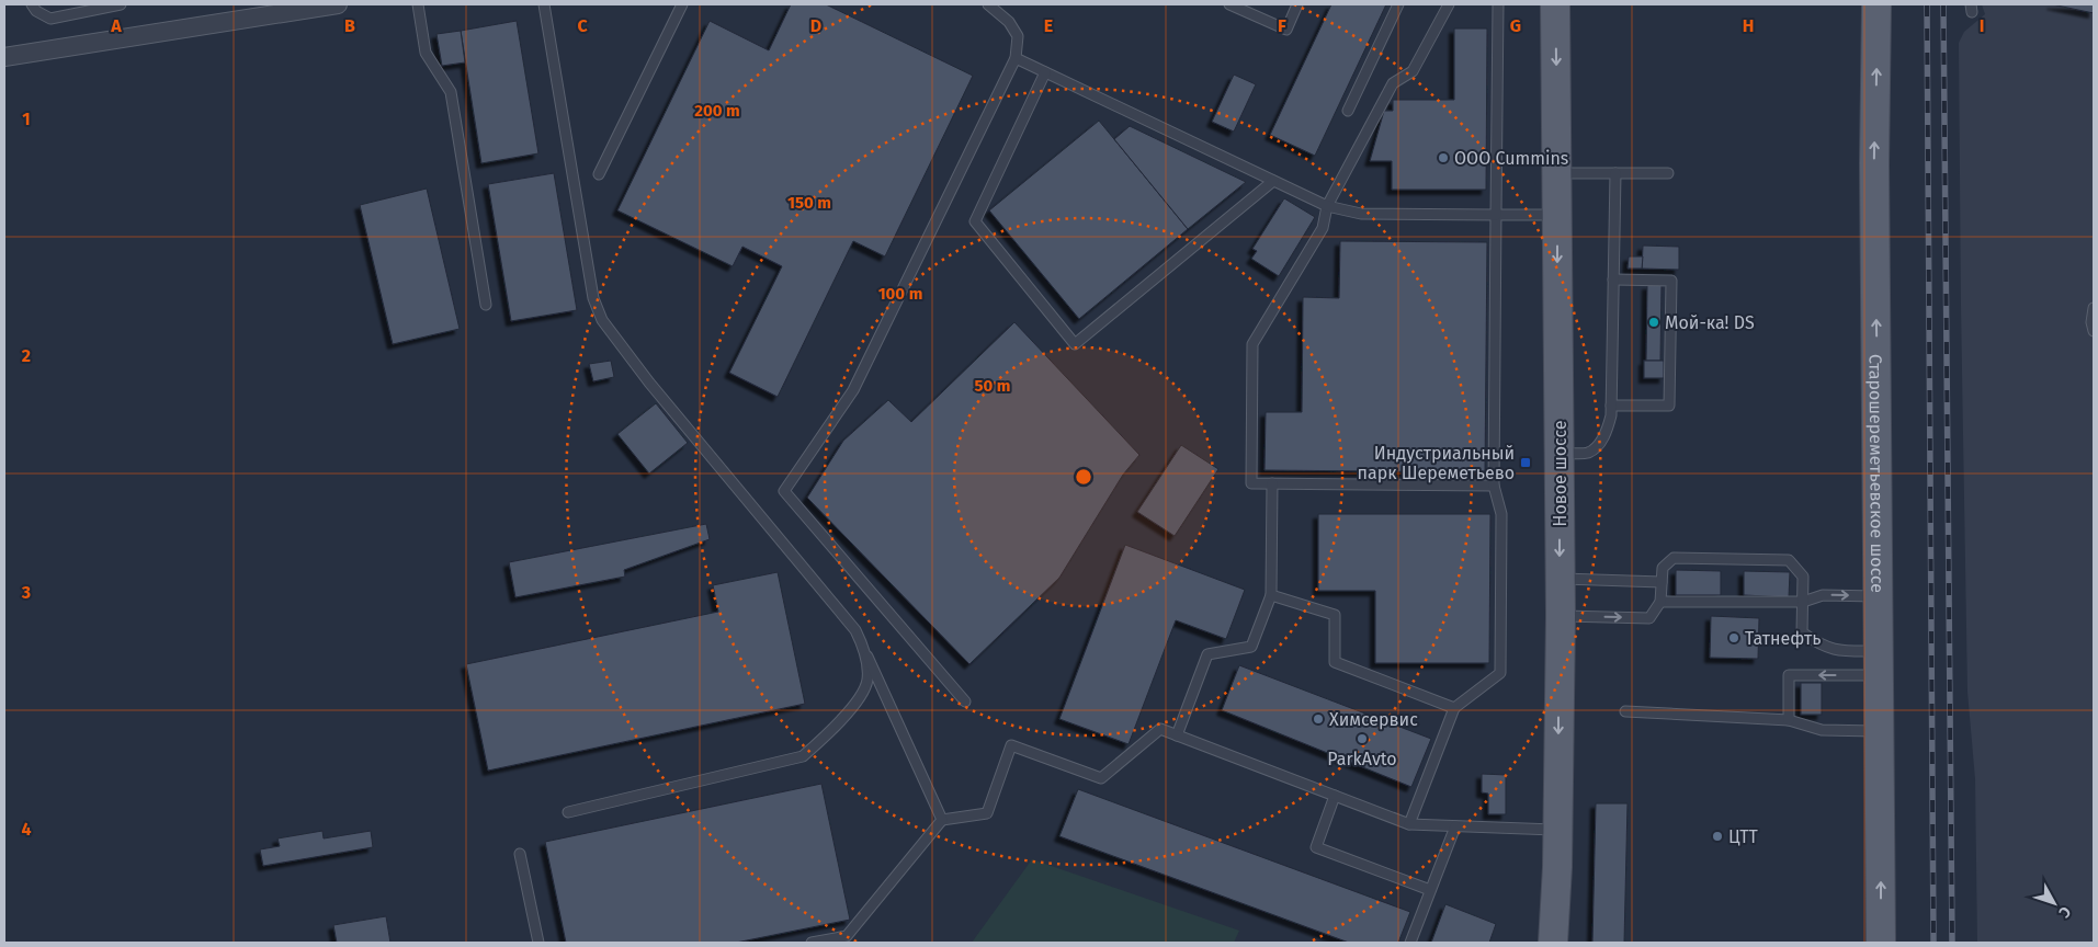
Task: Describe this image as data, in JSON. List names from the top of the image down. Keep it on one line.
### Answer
{"streets":{"main road":["Новое шоссе","Старошереметьевское шоссе"]},"one_way":["Новое шоссе","Старошереметьевское шоссе"],"places":{"other":["OOO Cummins","Мой-ка! DS","Татнефть","Химсервис","ParkAvto","ЦТТ"],"transit":["Индустриальный парк Шереметьево"]},"north":"bottom right","grid":{"columns":["A","B","C","D","E","F","G","H","I"],"rows":["1","2","3","4"]},"rings":["200 m","150 m","100 m","50 m"]}
